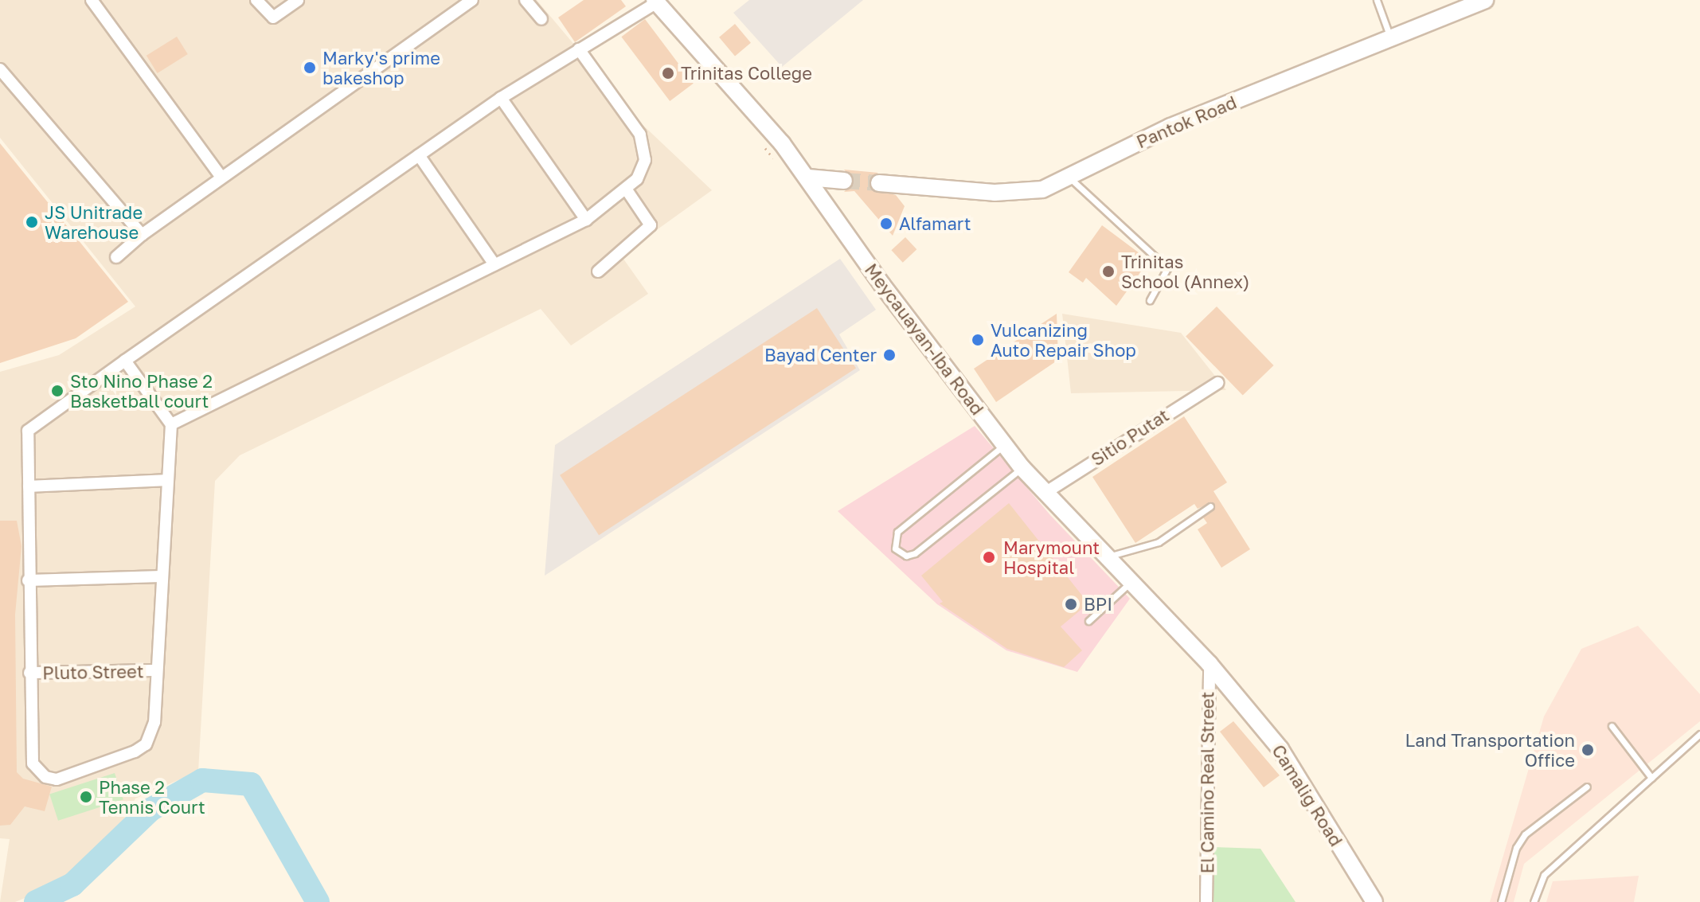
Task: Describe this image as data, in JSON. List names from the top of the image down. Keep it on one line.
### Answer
{"streets":{"main road":["Pantok Road","Meycauayan-Iba Road","Camalig Road"],"street":["Sitio Putat","Pluto Street","El Camino Real Street"]},"crossings":[["Meycauayan-Iba Road","Sitio Putat"],["Meycauayan-Iba Road","El Camino Real Street"],["Meycauayan-Iba Road","Camalig Road"],["El Camino Real Street","Camalig Road"]],"places":["Marky's prime bakeshop","Trinitas College","JS Unitrade Warehouse","Alfamart","Trinitas School (Annex)","Vulcanizing Auto Repair Shop","Bayad Center","Sto Nino Phase 2 Basketball court","Marymount Hospital","BPI","Land Transportation Office","Phase 2 Tennis Court"]}
